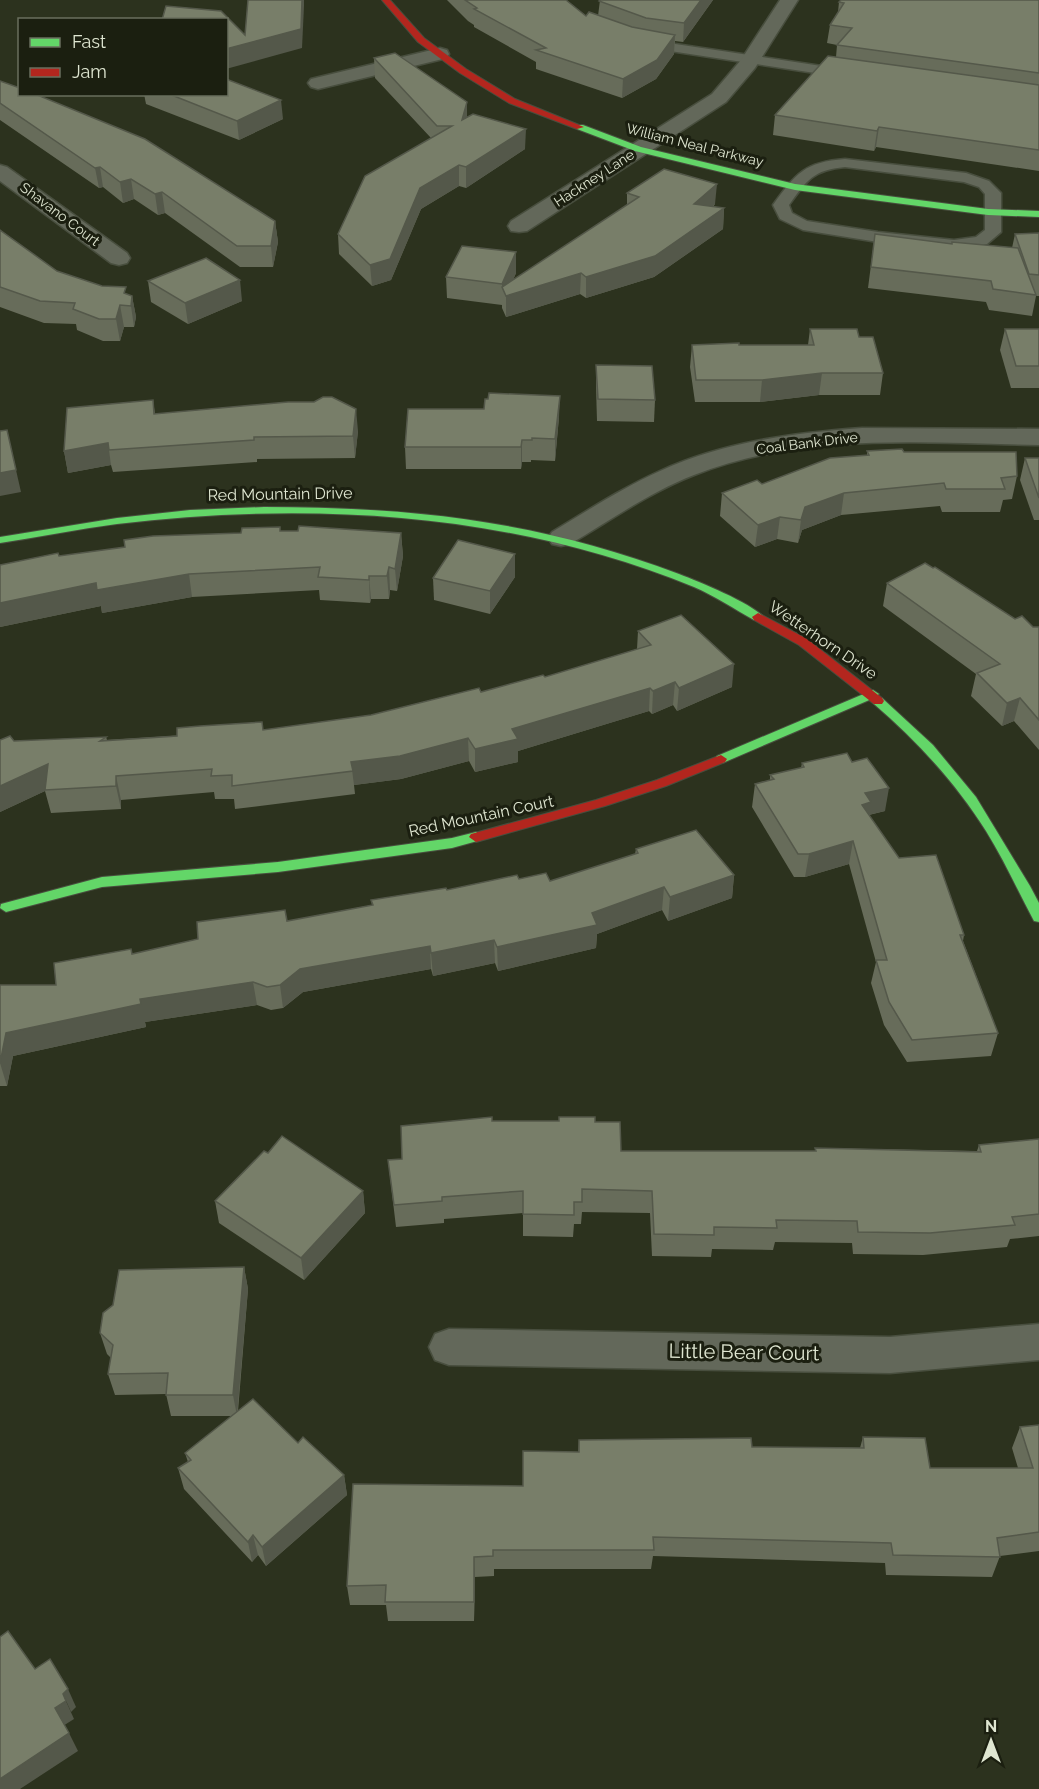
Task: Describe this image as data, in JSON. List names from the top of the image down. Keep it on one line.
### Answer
{"streets":{"street":["William Neal Parkway","Hackney Lane","Shavano Court","Coal Bank Drive","Red Mountain Drive","Wetterhorn Drive","Red Mountain Court","Little Bear Court"]},"crossings":[["William Neal Parkway","Hackney Lane"],["Coal Bank Drive","Red Mountain Drive"],["Coal Bank Drive","Wetterhorn Drive"],["Red Mountain Drive","Wetterhorn Drive"],["Wetterhorn Drive","Red Mountain Court"]],"legend":["Fast","Jam"],"north":"top"}
